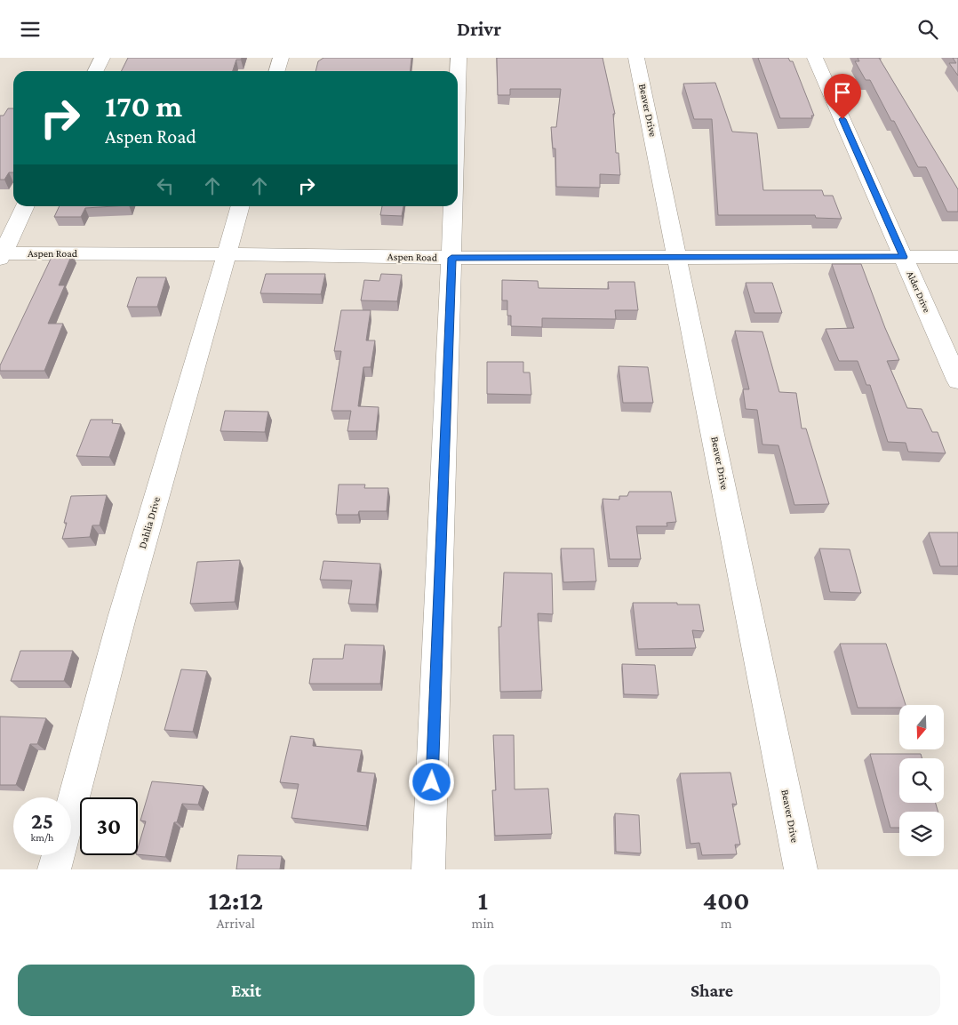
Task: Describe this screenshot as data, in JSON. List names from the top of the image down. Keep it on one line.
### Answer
{"streets":{"street":["Beaver Drive","Aspen Road","Alder Drive","Dahlia Drive"]},"crossings":[["Beaver Drive","Aspen Road"],["Aspen Road","Alder Drive"],["Aspen Road","Dahlia Drive"]],"north":"bottom","page":{"header":"Drivr","turn":["170 m","Aspen Road"],"speed":"25 km/h","limit":"30","eta":["12:12","Arrival","1","min","400","m"],"buttons":["Exit","Share"]}}
